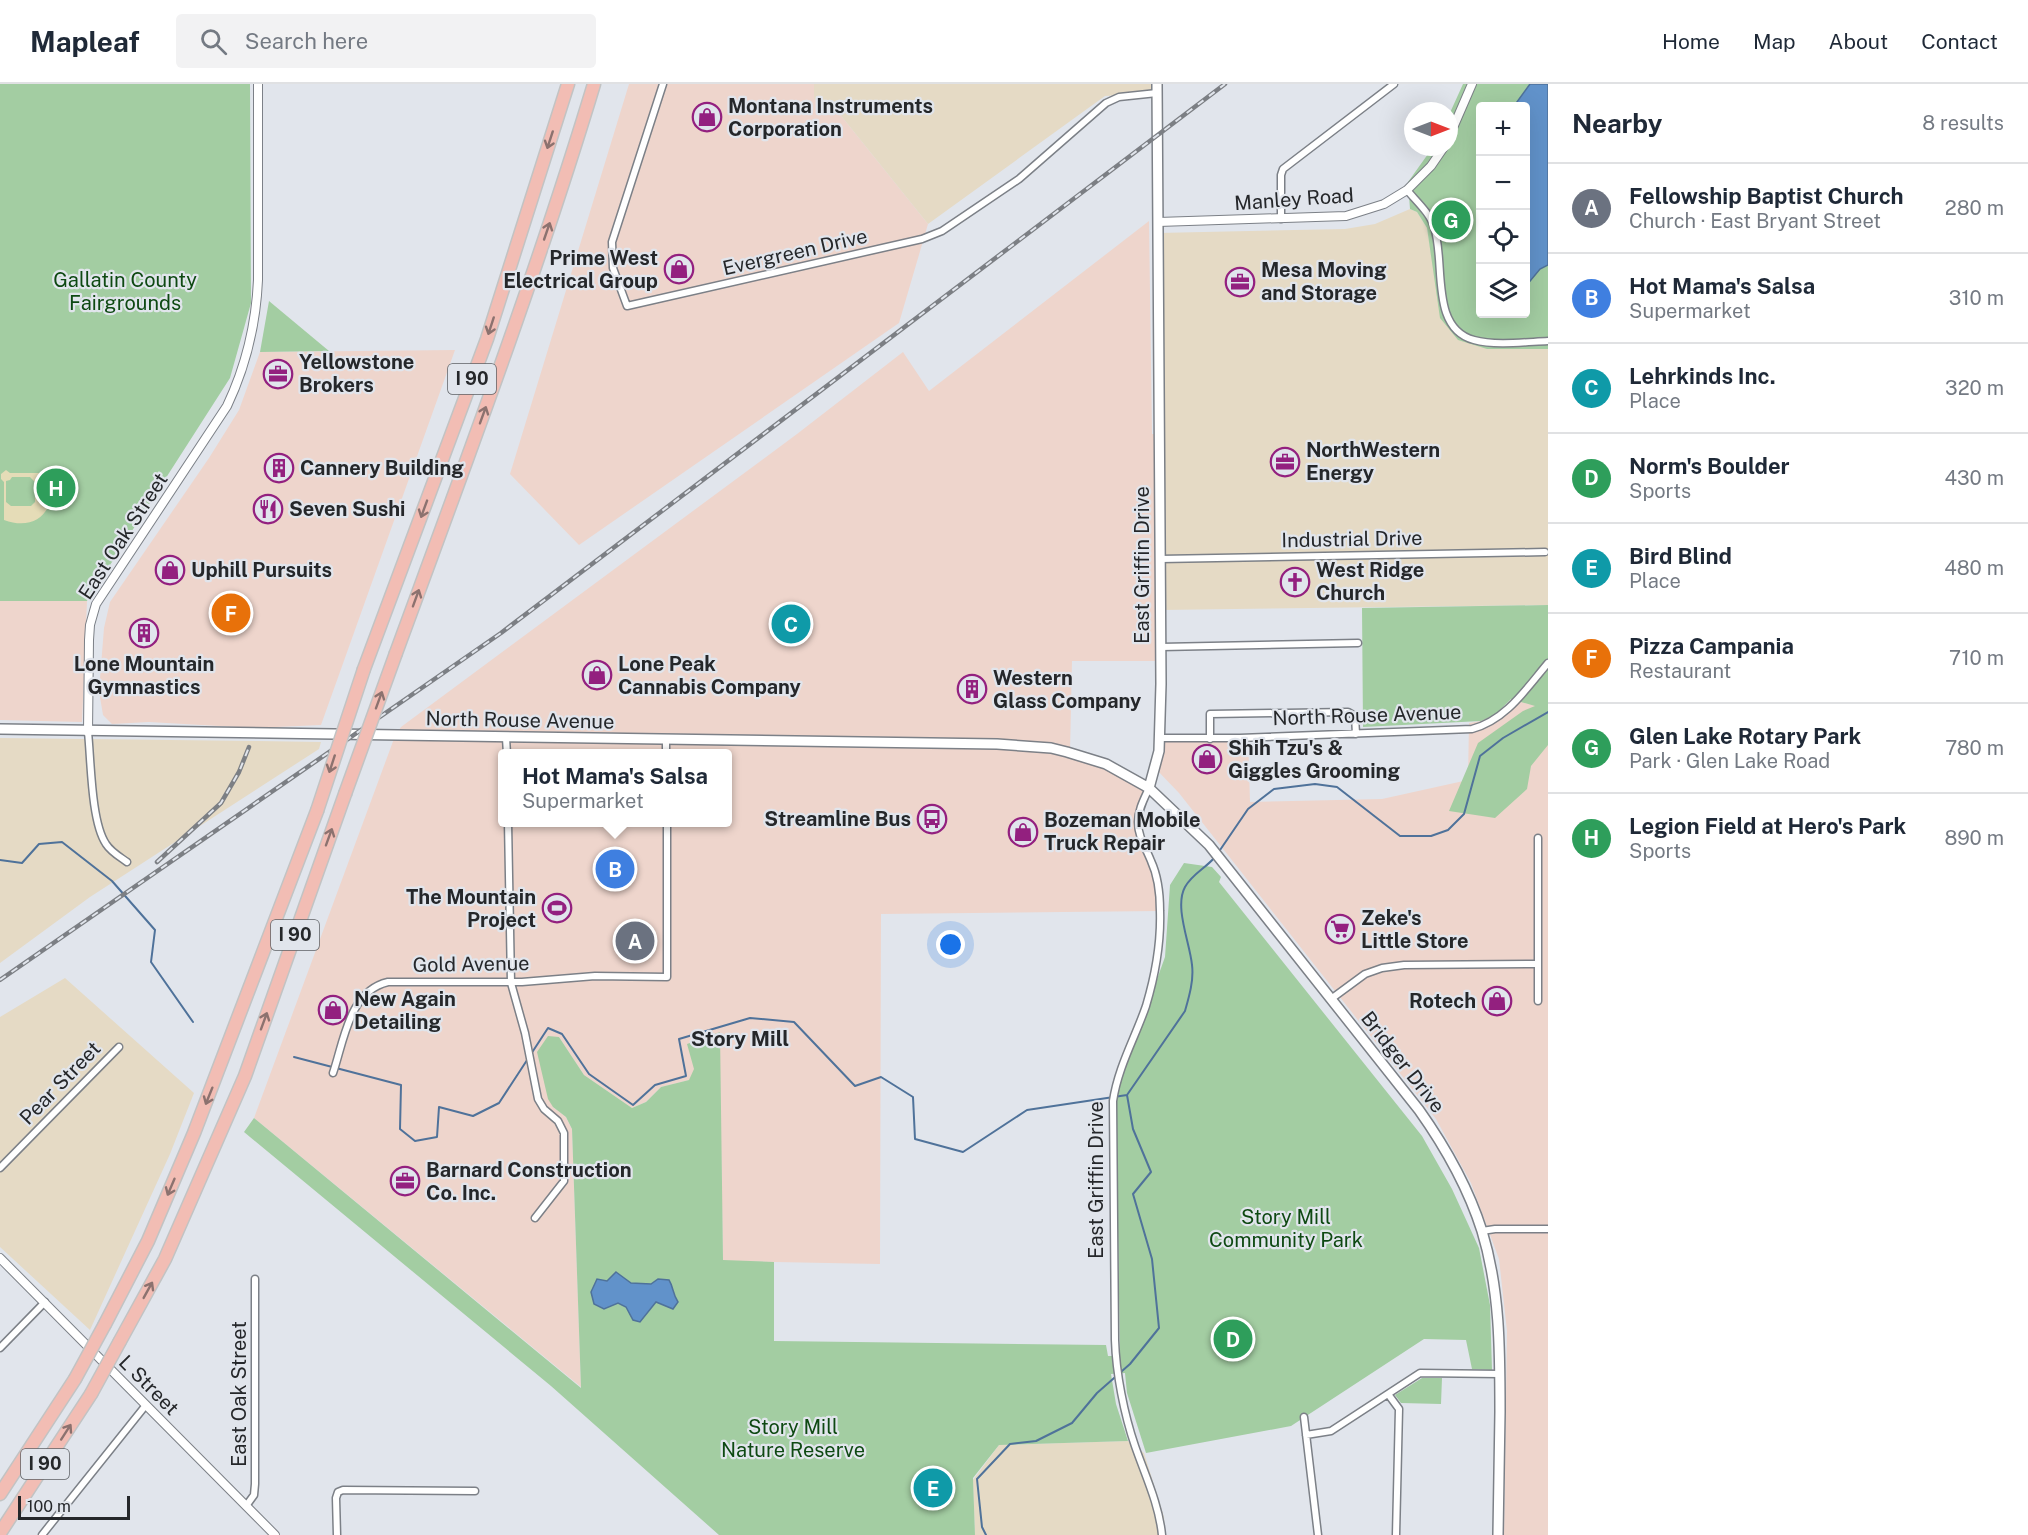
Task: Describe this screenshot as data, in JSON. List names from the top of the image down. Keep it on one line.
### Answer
{"streets":{"highway":["I 90"],"main road":["East Griffin Drive","North Rouse Avenue","Bridger Drive"],"street":["Manley Road","Evergreen Drive","East Oak Street","Industrial Drive","Gold Avenue","Pear Street","L Street"]},"crossings":[["Manley Road","East Griffin Drive"],["Evergreen Drive","East Griffin Drive"],["East Oak Street","North Rouse Avenue"],["East Oak Street","L Street"],["Industrial Drive","East Griffin Drive"],["East Griffin Drive","North Rouse Avenue"],["East Griffin Drive","Bridger Drive"],["North Rouse Avenue","Bridger Drive"]],"districts":["Story Mill"],"parks":["Gallatin County Fairgrounds","Story Mill Community Park","Story Mill Nature Reserve"],"places":{"shop":["Montana Instruments Corporation","Prime West Electrical Group","Uphill Pursuits","Lone Peak Cannabis Company","Shih Tzu's & Giggles Grooming","Bozeman Mobile Truck Repair","Rotech","New Again Detailing"],"office":["Mesa Moving and Storage","Yellowstone Brokers","NorthWestern Energy","Barnard Construction Co. Inc."],"building":["Cannery Building","Lone Mountain Gymnastics","Western Glass Company"],"restaurant":["Seven Sushi"],"church":["West Ridge Church"],"bus stop":["Streamline Bus"],"sports":["The Mountain Project"],"supermarket":["Zeke's Little Store"]},"scale_bar":"100 m","north":"right","page":{"header":"Mapleaf","search":"Search here","nav":["Home","Map","About","Contact"],"heading":["Nearby","8 results"],"map_buttons":["+","−"],"list":[{"mark":"A","name":"Fellowship Baptist Church","note":"Church · East Bryant Street","value":"280 m"},{"mark":"B","name":"Hot Mama's Salsa","note":"Supermarket","value":"310 m"},{"mark":"C","name":"Lehrkinds Inc.","note":"Place","value":"320 m"},{"mark":"D","name":"Norm's Boulder","note":"Sports","value":"430 m"},{"mark":"E","name":"Bird Blind","note":"Place","value":"480 m"},{"mark":"F","name":"Pizza Campania","note":"Restaurant","value":"710 m"},{"mark":"G","name":"Glen Lake Rotary Park","note":"Park · Glen Lake Road","value":"780 m"},{"mark":"H","name":"Legion Field at Hero's Park","note":"Sports","value":"890 m"}],"pins":["G","H","F","C","B","A","D","E"],"popup":["Hot Mama's Salsa","Supermarket"],"scale":"100 m"}}
